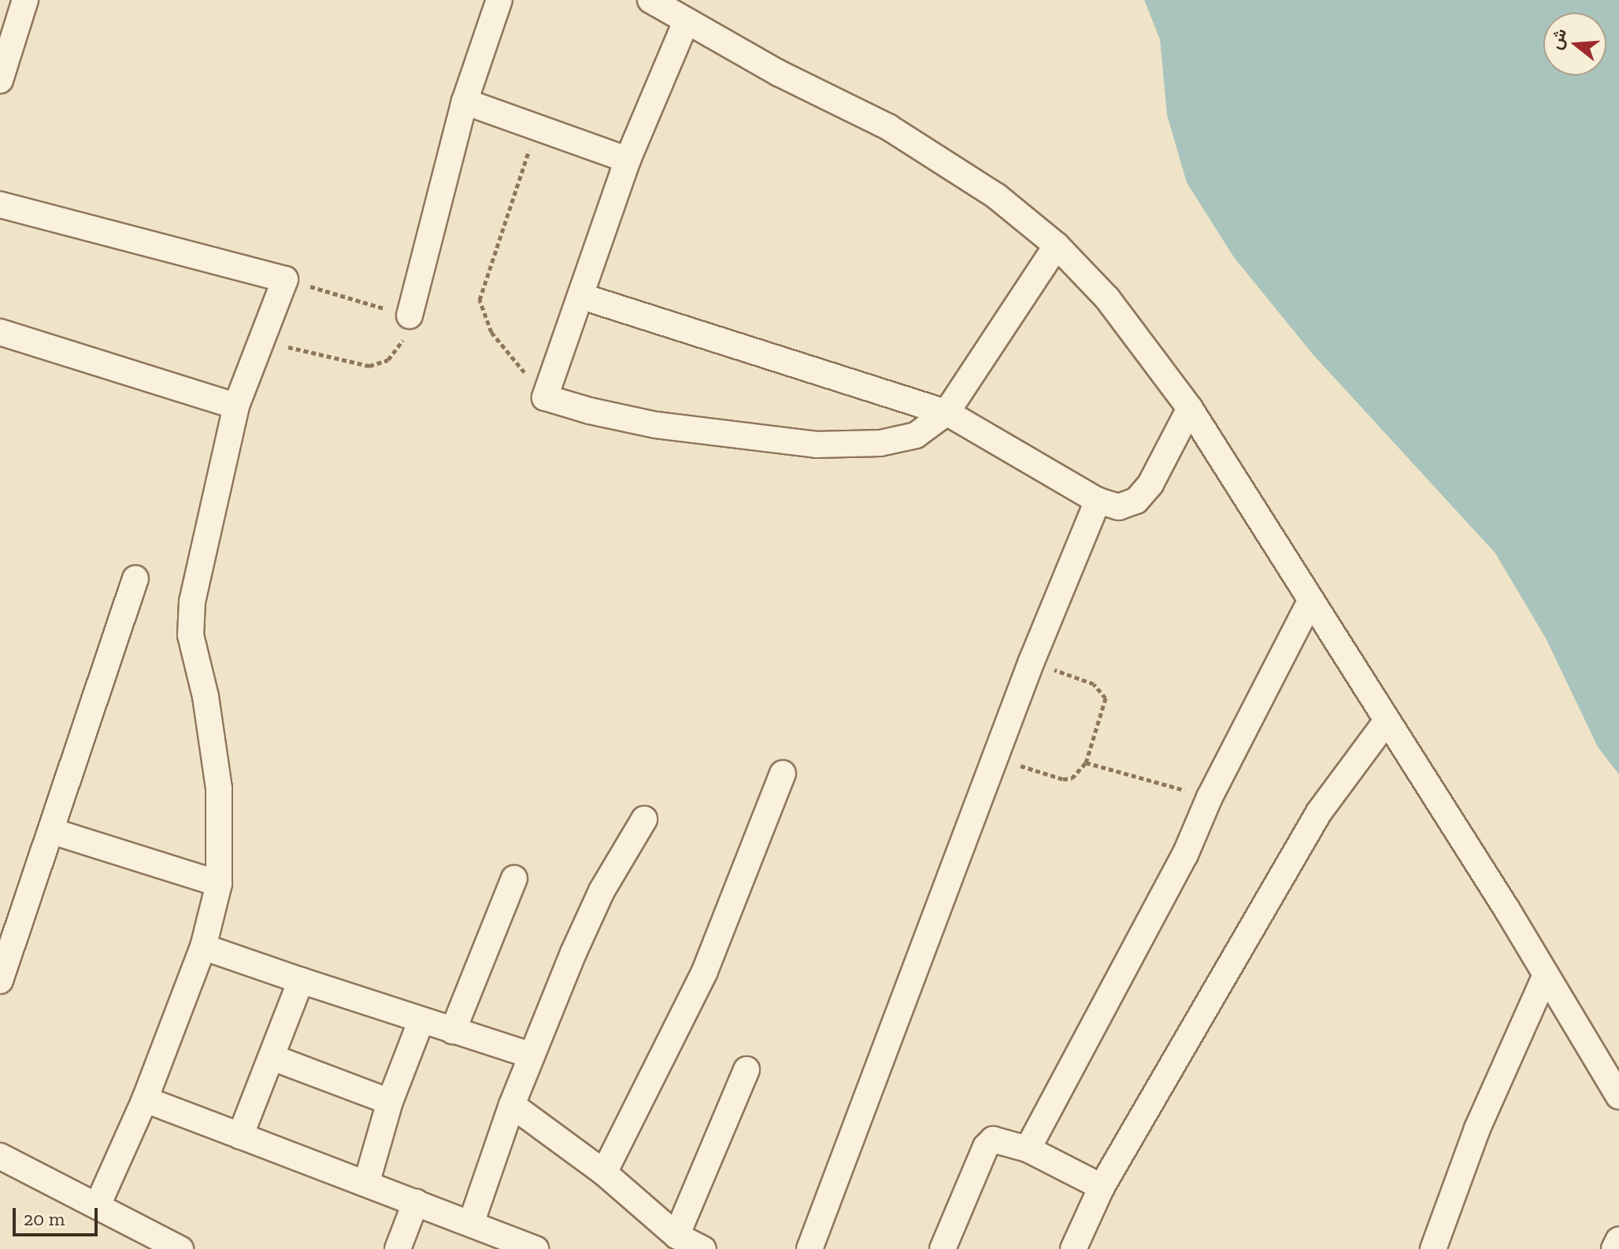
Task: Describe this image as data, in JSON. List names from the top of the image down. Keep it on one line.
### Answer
{"scale_bar":"20 m","north":"left"}
